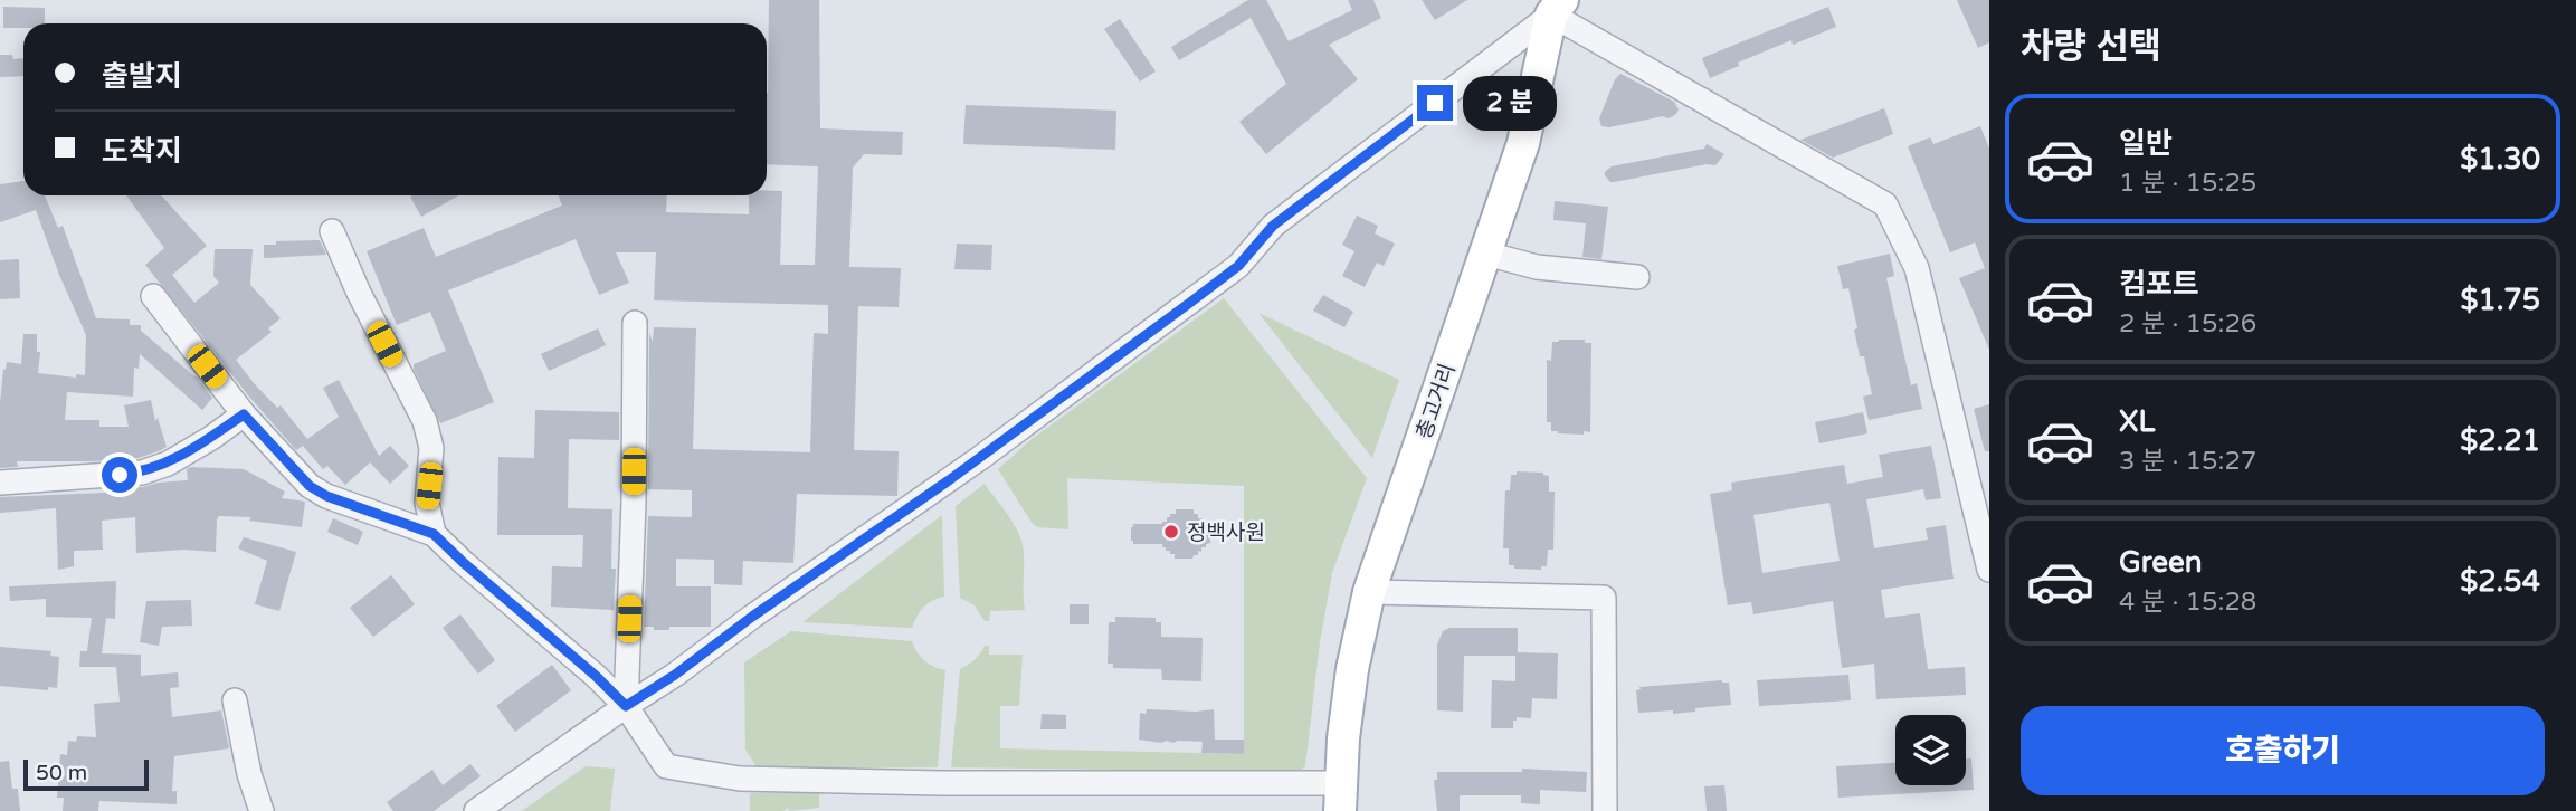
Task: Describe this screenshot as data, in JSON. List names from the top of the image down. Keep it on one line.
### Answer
{"streets":{"main road":["총고거리"]},"places":["정백사원"],"scale_bar":"50 m","page":{"heading":"차량 선택","banner":["출발지","도착지"],"bubble":"2 분","list":[{"name":"일반","note":"1 분 · 15:25","value":"$1.30"},{"name":"컴포트","note":"2 분 · 15:26","value":"$1.75"},{"name":"XL","note":"3 분 · 15:27","value":"$2.21"},{"name":"Green","note":"4 분 · 15:28","value":"$2.54"}],"buttons":"호출하기","scale":"50 m"}}
